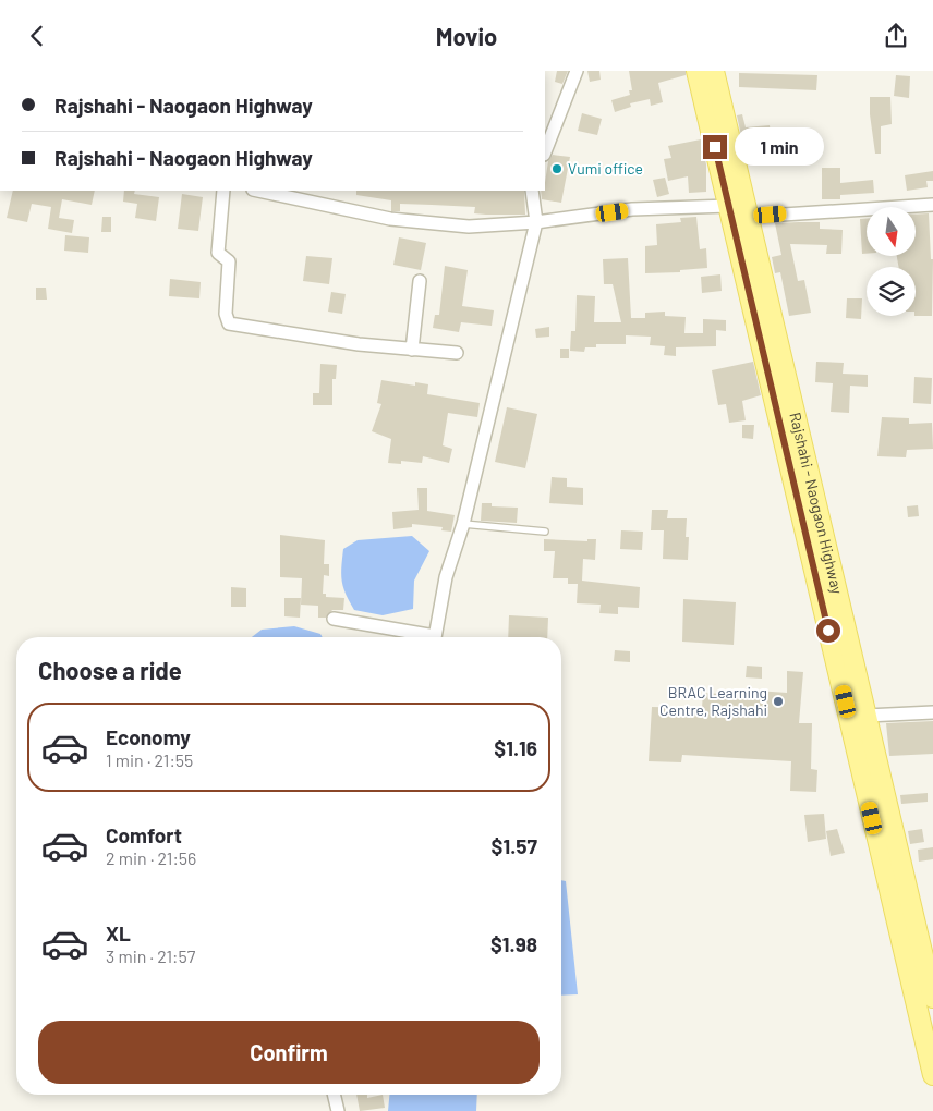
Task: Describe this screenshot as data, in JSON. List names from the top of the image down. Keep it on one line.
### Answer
{"streets":{"main road":["Rajshahi - Naogaon Highway"]},"places":["Vumi office","BRAC Learning Centre, Rajshahi"],"north":"bottom","page":{"header":"Movio","banner":["Rajshahi - Naogaon Highway","Rajshahi - Naogaon Highway"],"bubble":"1 min","heading":"Choose a ride","list":[{"name":"Economy","note":"1 min · 21:55","value":"$1.16"},{"name":"Comfort","note":"2 min · 21:56","value":"$1.57"},{"name":"XL","note":"3 min · 21:57","value":"$1.98"}],"buttons":"Confirm"}}
